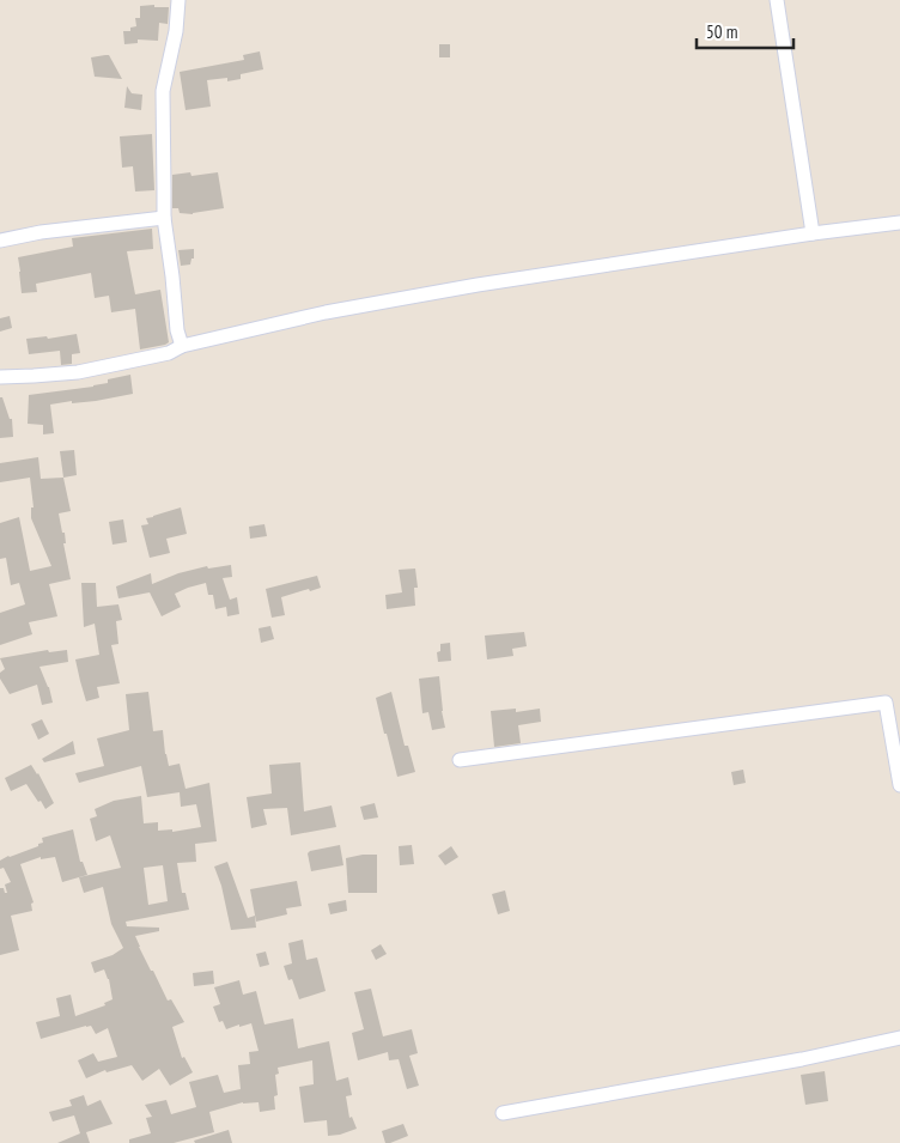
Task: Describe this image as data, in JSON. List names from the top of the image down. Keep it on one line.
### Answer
{"scale_bar":"50 m"}
